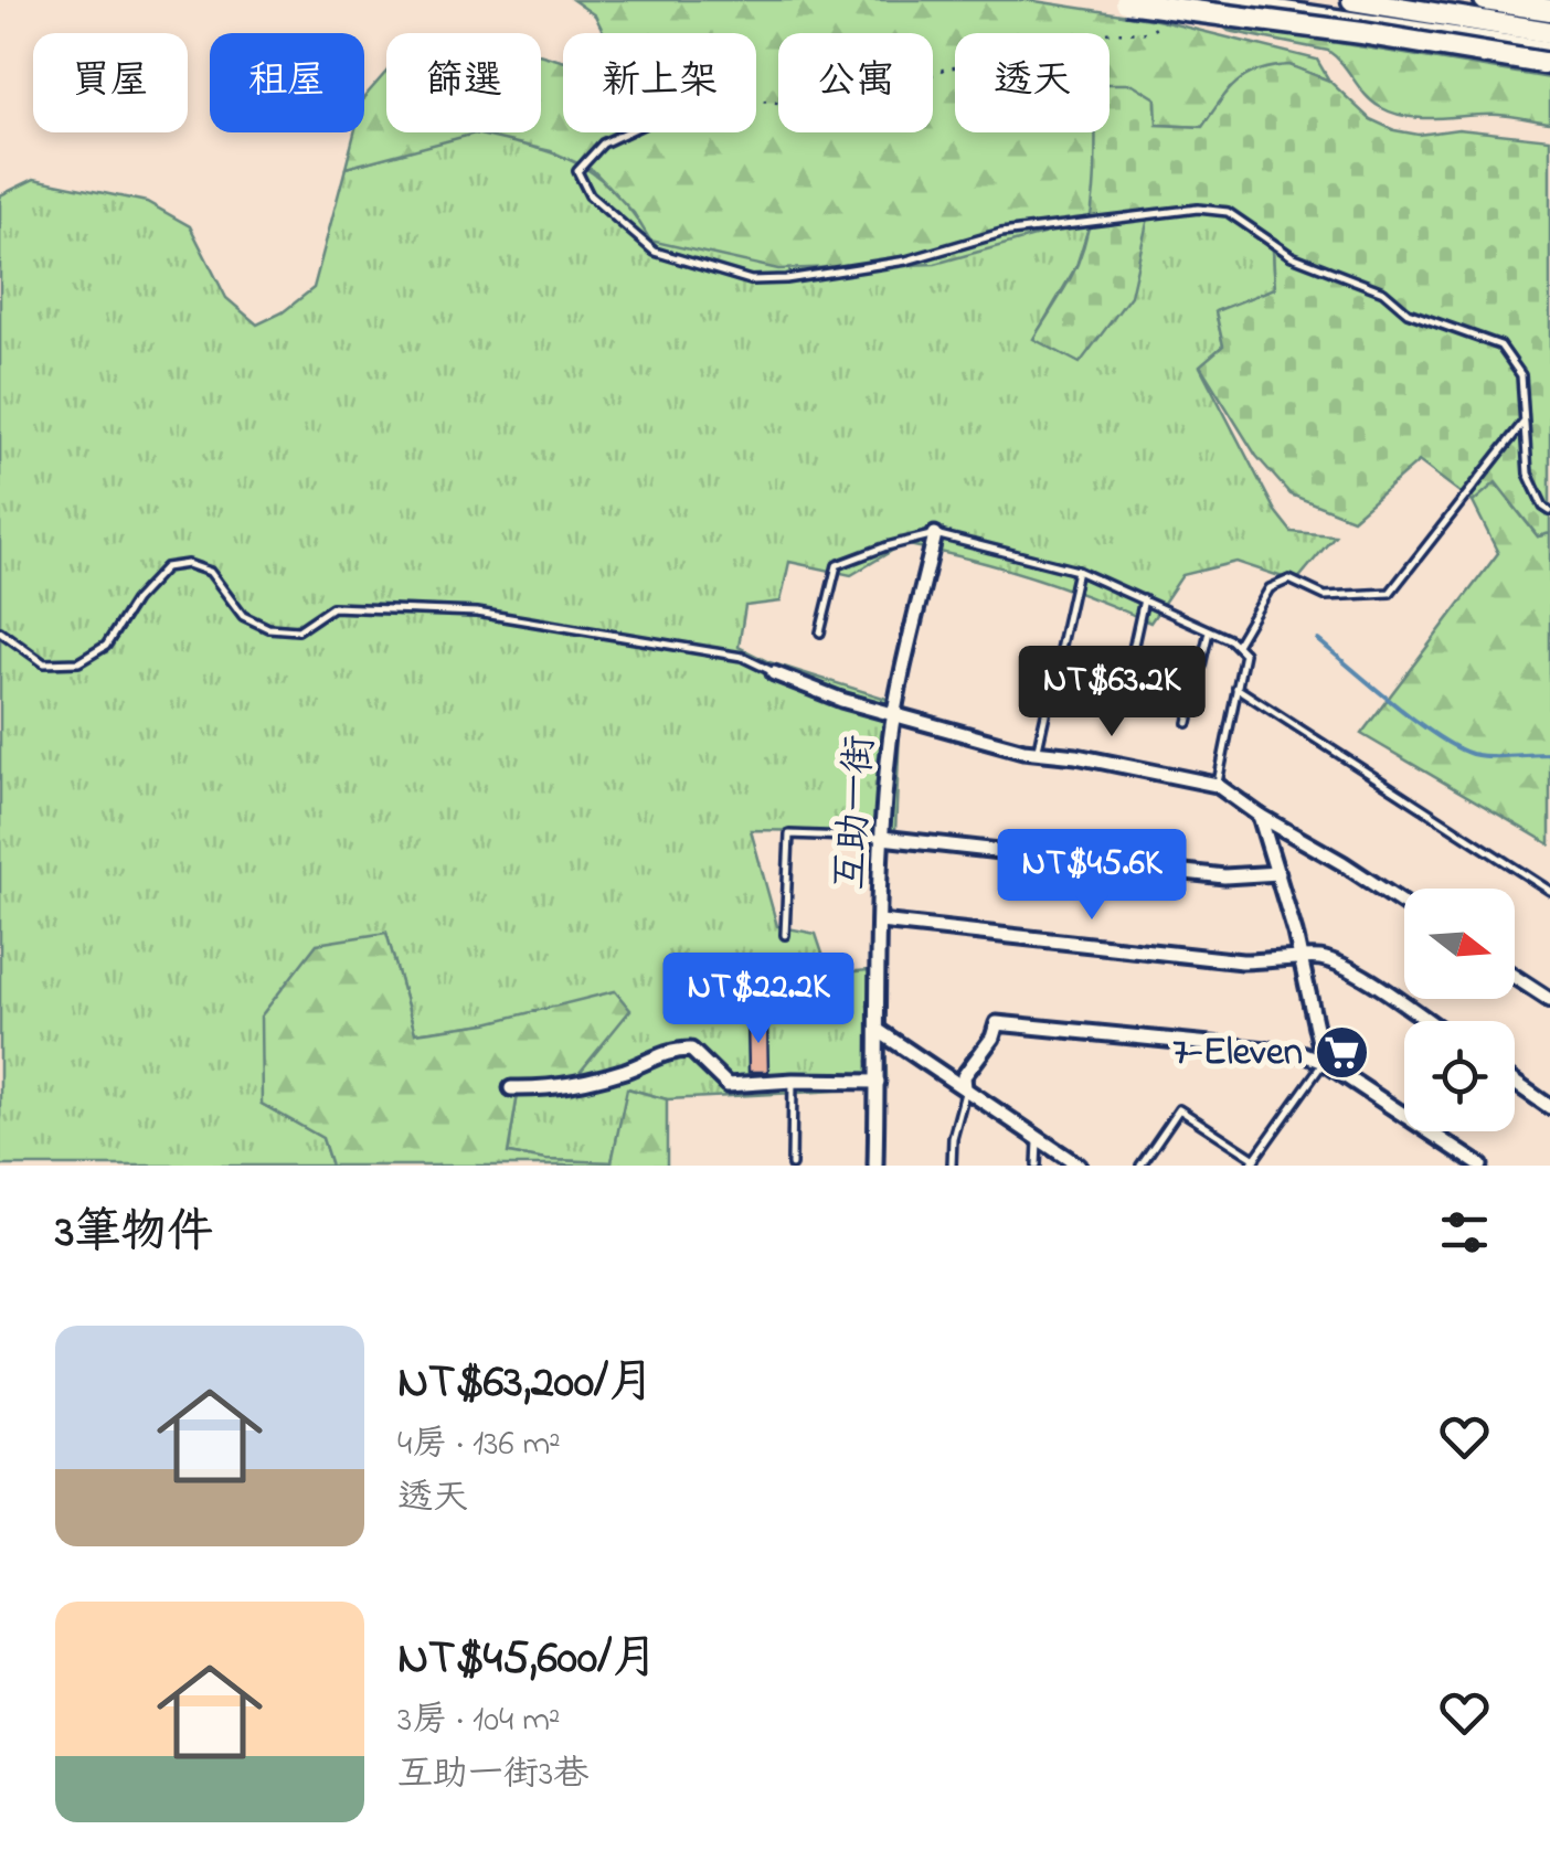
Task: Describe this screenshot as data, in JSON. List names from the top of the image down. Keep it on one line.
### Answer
{"streets":{"street":["互助一街"]},"places":{"supermarket":["7-Eleven"]},"north":"right","page":{"chip":["買屋","租屋","篩選","新上架","公寓","透天"],"price":["NT$63.2K","NT$45.6K","NT$22.2K"],"heading":"3筆物件","list":[{"name":"NT$63,200/月","note":"4房 · 136 m² · 透天"},{"name":"NT$45,600/月","note":"3房 · 104 m² · 互助一街3巷"}]}}
